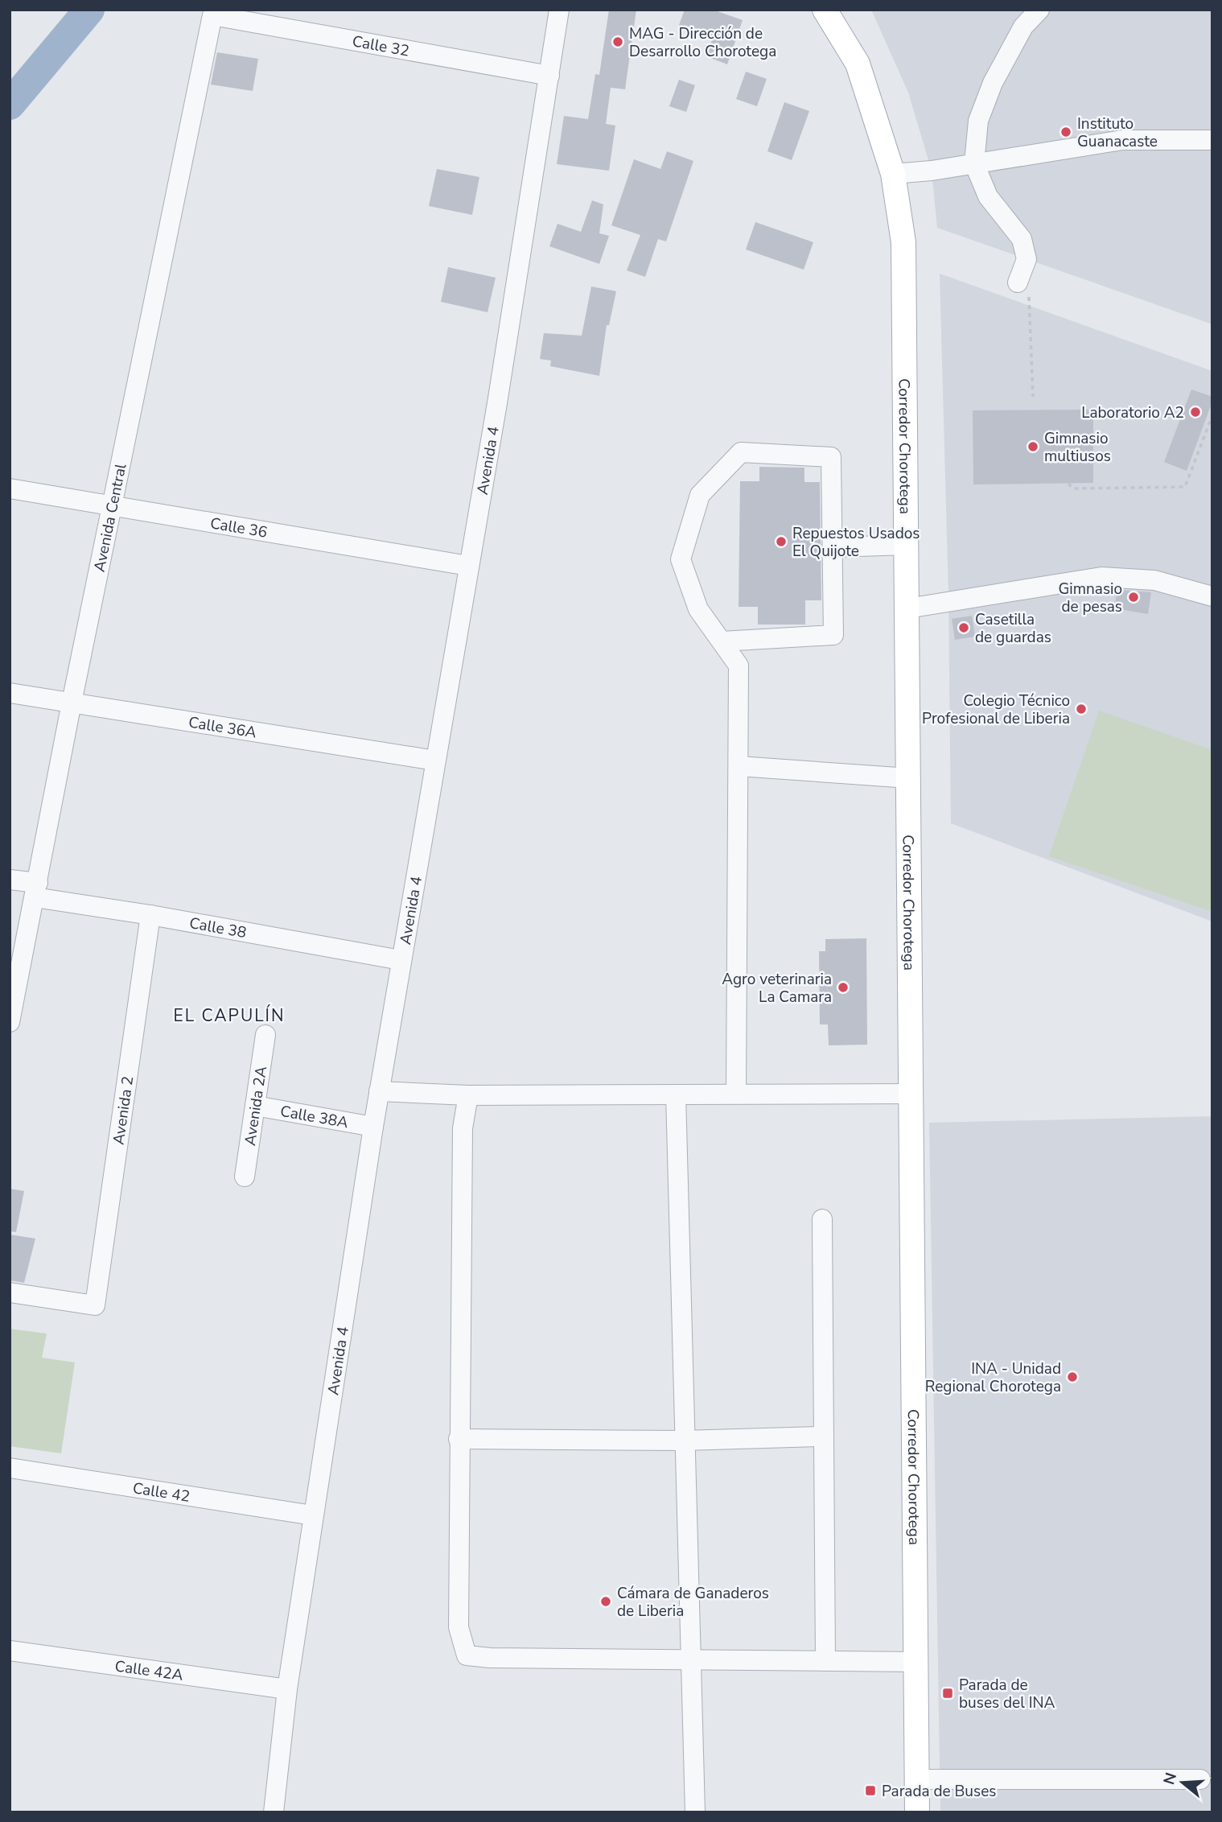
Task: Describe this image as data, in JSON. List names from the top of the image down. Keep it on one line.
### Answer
{"streets":{"main road":["Corredor Chorotega"],"street":["Calle 32","Avenida 4","Avenida Central","Calle 36","Calle 36A","Calle 38","Avenida 2A","Avenida 2","Calle 38A","Calle 42","Calle 42A"]},"crossings":[["Calle 32","Avenida 4"],["Calle 32","Avenida Central"],["Avenida 4","Calle 36"],["Avenida 4","Calle 36A"],["Avenida 4","Calle 38"],["Avenida 4","Calle 38A"],["Avenida 4","Calle 42"],["Avenida 4","Calle 42A"],["Avenida Central","Calle 36"],["Avenida Central","Calle 36A"],["Avenida Central","Calle 38"],["Calle 38","Avenida 2"],["Avenida 2A","Calle 38A"]],"districts":["EL CAPULÍN"],"places":{"other":["MAG - Dirección de Desarrollo Chorotega","Instituto Guanacaste","Laboratorio A2","Gimnasio multiusos","Repuestos Usados El Quijote","Gimnasio de pesas","Casetilla de guardas","Colegio Técnico Profesional de Liberia","Agro veterinaria La Camara","INA - Unidad Regional Chorotega","Cámara de Ganaderos de Liberia"],"transit":["Parada de buses del INA","Parada de Buses"]},"north":"left"}
